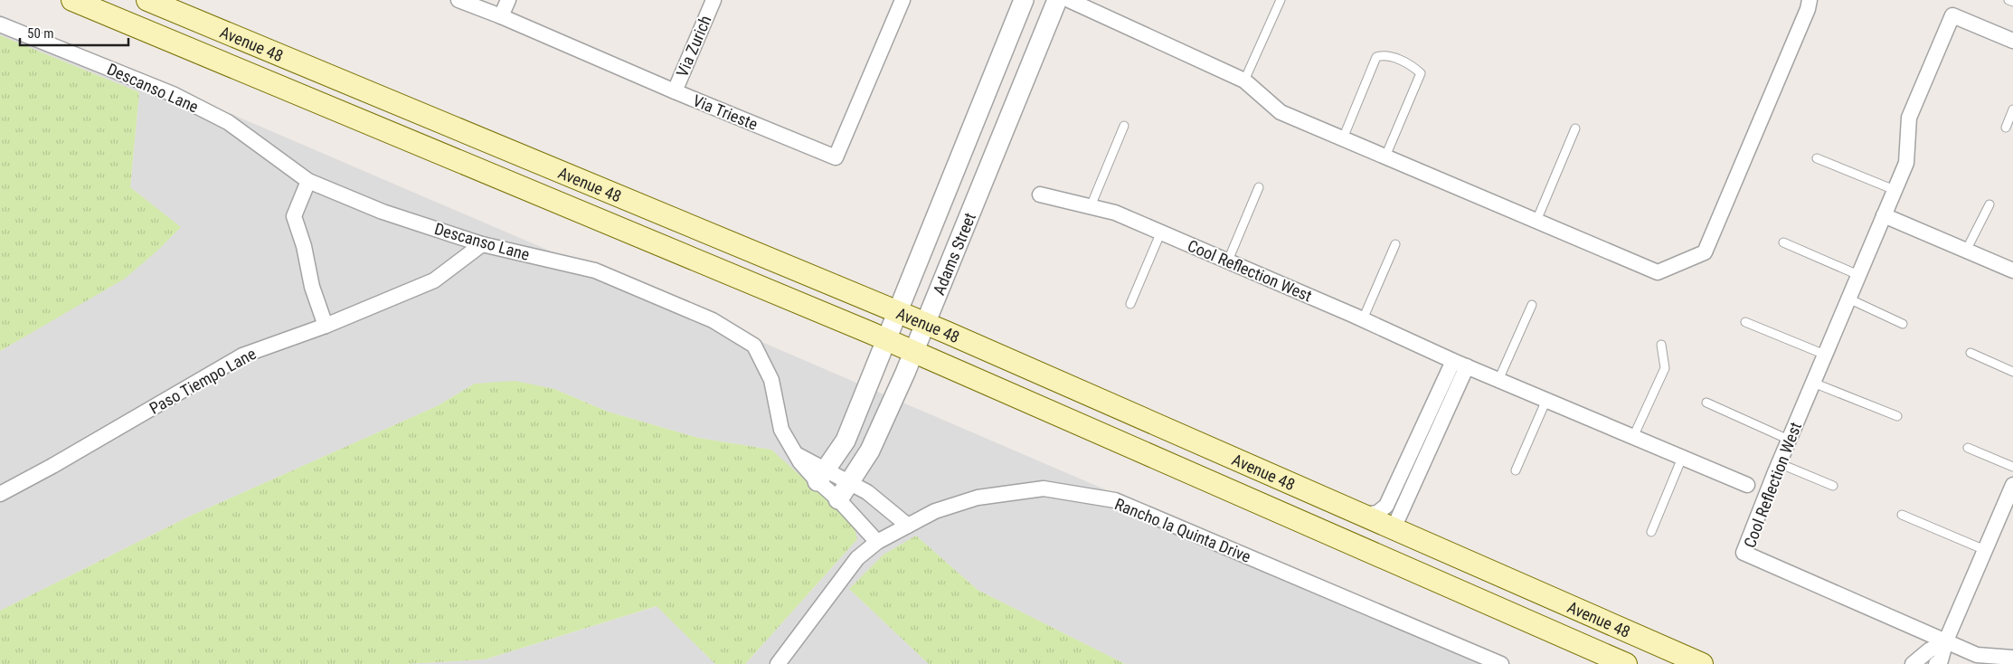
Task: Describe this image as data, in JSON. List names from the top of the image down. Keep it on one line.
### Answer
{"streets":{"main road":["Avenue 48"],"street":["Via Zurich","Descanso Lane","Via Trieste","Adams Street","Cool Reflection West","Paso Tiempo Lane","Rancho la Quinta Drive"]},"crossings":[["Avenue 48","Adams Street"],["Via Zurich","Via Trieste"],["Descanso Lane","Adams Street"],["Descanso Lane","Paso Tiempo Lane"]],"scale_bar":"50 m"}
